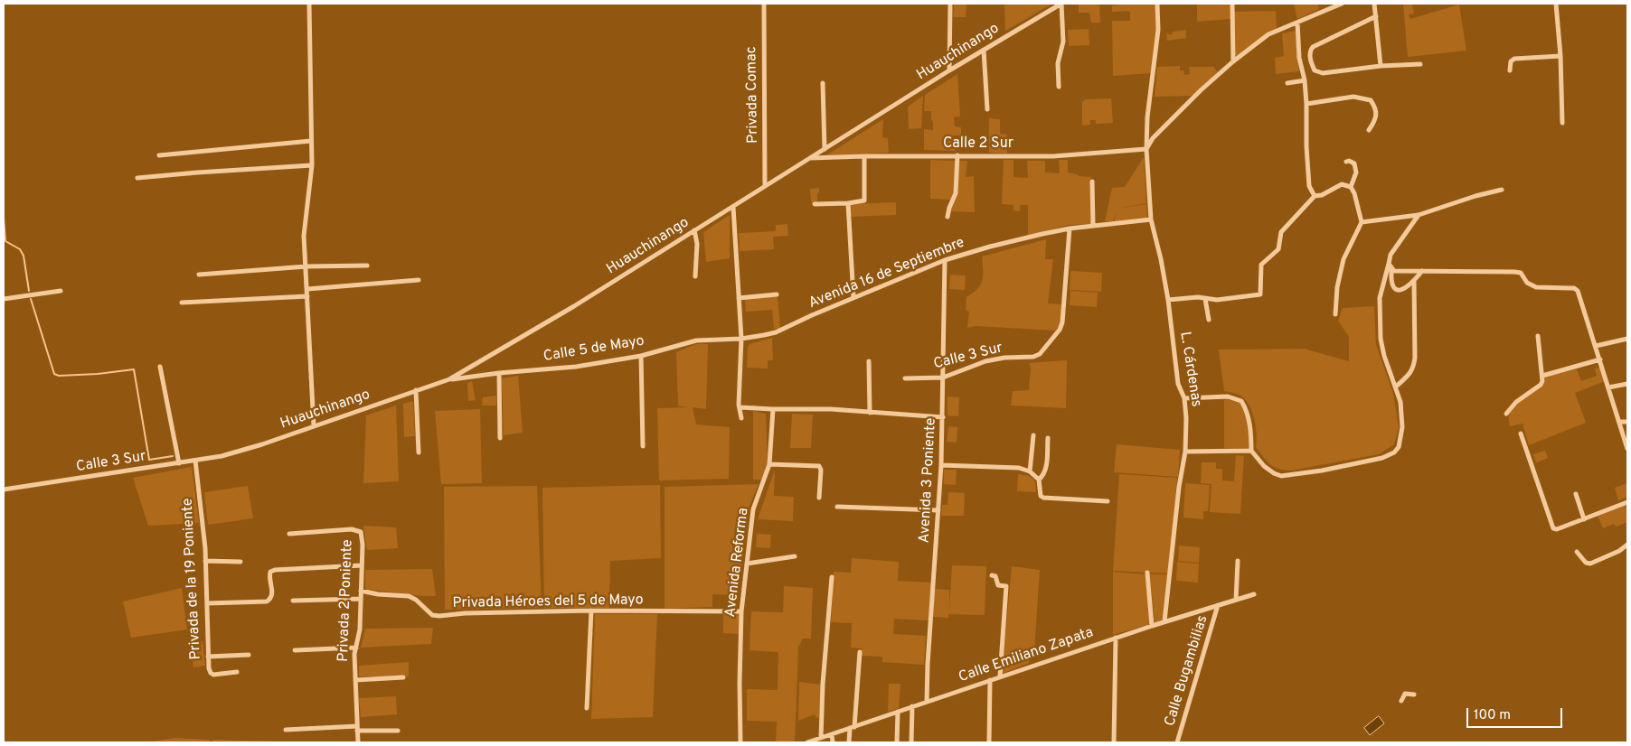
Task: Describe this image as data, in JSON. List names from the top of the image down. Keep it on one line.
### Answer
{"streets":{"street":["Huauchinango","Privada Comac","Calle 2 Sur","Avenida 16 de Septiembre","Calle 5 de Mayo","Calle 3 Sur","L. Cárdenas","Avenida 3 Poniente","Avenida Reforma","Privada de la 19 Poniente","Privada 2 Poniente","Privada Héroes del 5 de Mayo","Calle Emiliano Zapata","Calle Bugambilias"]},"crossings":[["Huauchinango","Privada Comac"],["Huauchinango","Calle 2 Sur"],["Huauchinango","Calle 5 de Mayo"],["Huauchinango","Calle 3 Sur"],["Calle 2 Sur","L. Cárdenas"],["Avenida 16 de Septiembre","Calle 5 de Mayo"],["Avenida 16 de Septiembre","Calle 3 Sur"],["Avenida 16 de Septiembre","L. Cárdenas"],["Avenida 16 de Septiembre","Avenida 3 Poniente"],["Calle 3 Sur","Avenida 3 Poniente"],["Calle 3 Sur","Privada de la 19 Poniente"],["L. Cárdenas","Calle Emiliano Zapata"],["Avenida 3 Poniente","Calle Emiliano Zapata"],["Avenida Reforma","Privada Héroes del 5 de Mayo"],["Privada 2 Poniente","Privada Héroes del 5 de Mayo"],["Calle Emiliano Zapata","Calle Bugambilias"]],"scale_bar":"100 m"}
